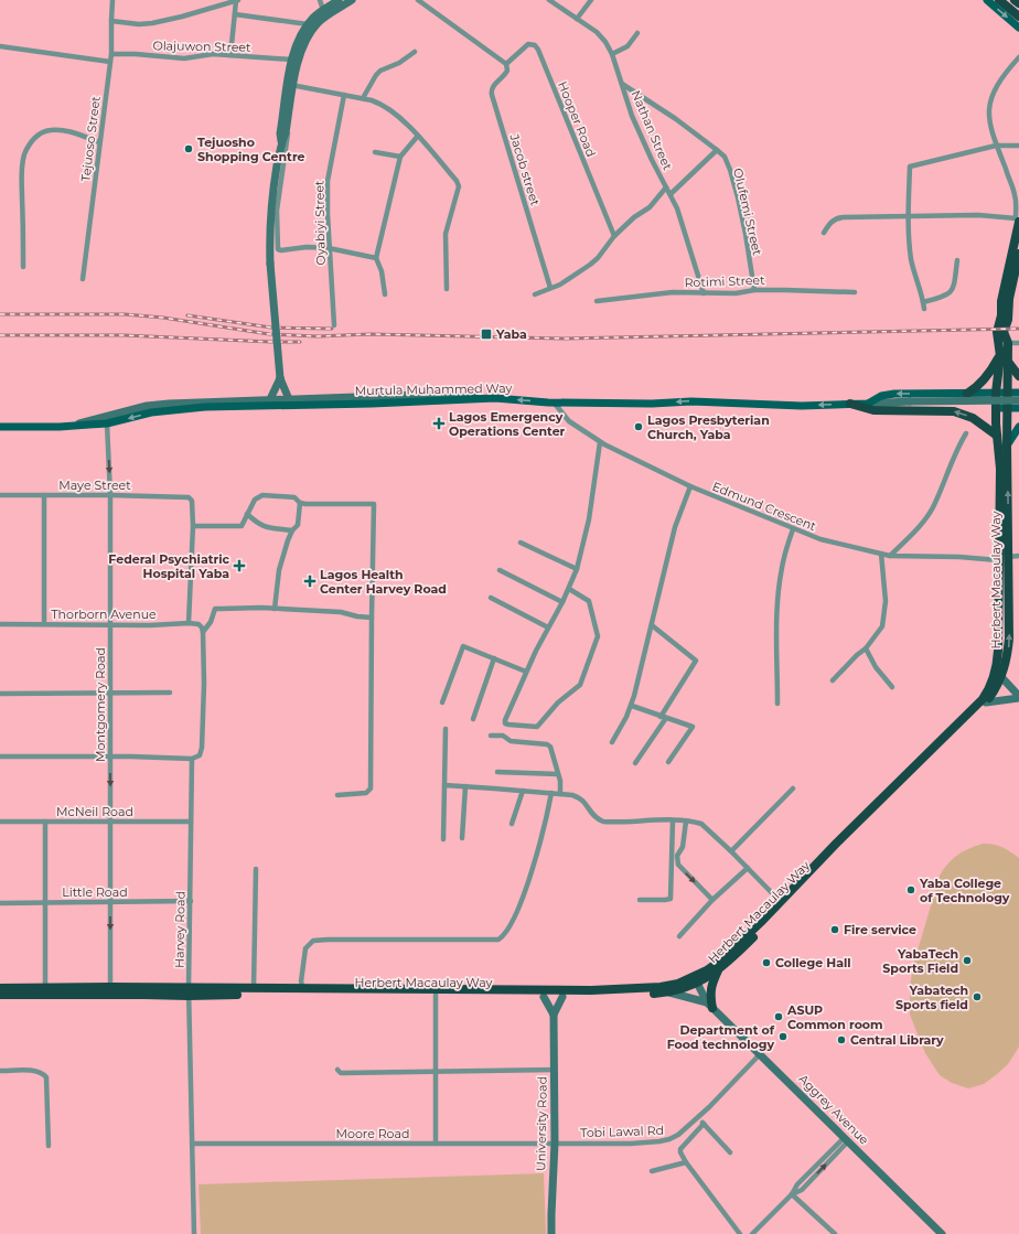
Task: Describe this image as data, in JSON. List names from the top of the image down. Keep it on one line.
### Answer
{"streets":{"highway":["Herbert Macaulay Way"],"main road":["Murtula Muhammed Way","Aggrey Avenue","University Road"],"street":["Olajuwon Street","Hooper Road","Nathan Street","Tejuoso Street","Jacob street","Olufemi Street","Oyabiyi Street","Rotimi Street","Maye Street","Edmund Crescent","Thorborn Avenue","Montgomery Road","McNeil Road","Little Road","Harvey Road","Tobi Lawal Rd","Moore Road"]},"crossings":[["Olajuwon Street","Tejuoso Street"],["Hooper Road","Jacob street"],["Nathan Street","Olufemi Street"],["Nathan Street","Rotimi Street"],["Olufemi Street","Rotimi Street"],["Murtula Muhammed Way","Edmund Crescent"],["Murtula Muhammed Way","Montgomery Road"],["Maye Street","Montgomery Road"],["Edmund Crescent","Herbert Macaulay Way"],["Herbert Macaulay Way","Montgomery Road"],["Herbert Macaulay Way","Harvey Road"],["Thorborn Avenue","Montgomery Road"],["Montgomery Road","McNeil Road"],["Montgomery Road","Little Road"],["McNeil Road","Harvey Road"],["Little Road","Harvey Road"],["Harvey Road","Moore Road"],["Aggrey Avenue","Tobi Lawal Rd"],["University Road","Tobi Lawal Rd"],["University Road","Moore Road"],["Tobi Lawal Rd","Moore Road"]],"one_way":["Montgomery Road"],"places":{"other":["Tejuosho Shopping Centre","Lagos Presbyterian Church, Yaba","Yaba College of Technology","Fire service","YabaTech Sports Field","College Hall","Yabatech Sports field","ASUP Common room","Department of Food technology","Central Library"],"transit":["Yaba"],"health":["Lagos Emergency Operations Center","Federal Psychiatric Hospital Yaba","Lagos Health Center Harvey Road"]}}
